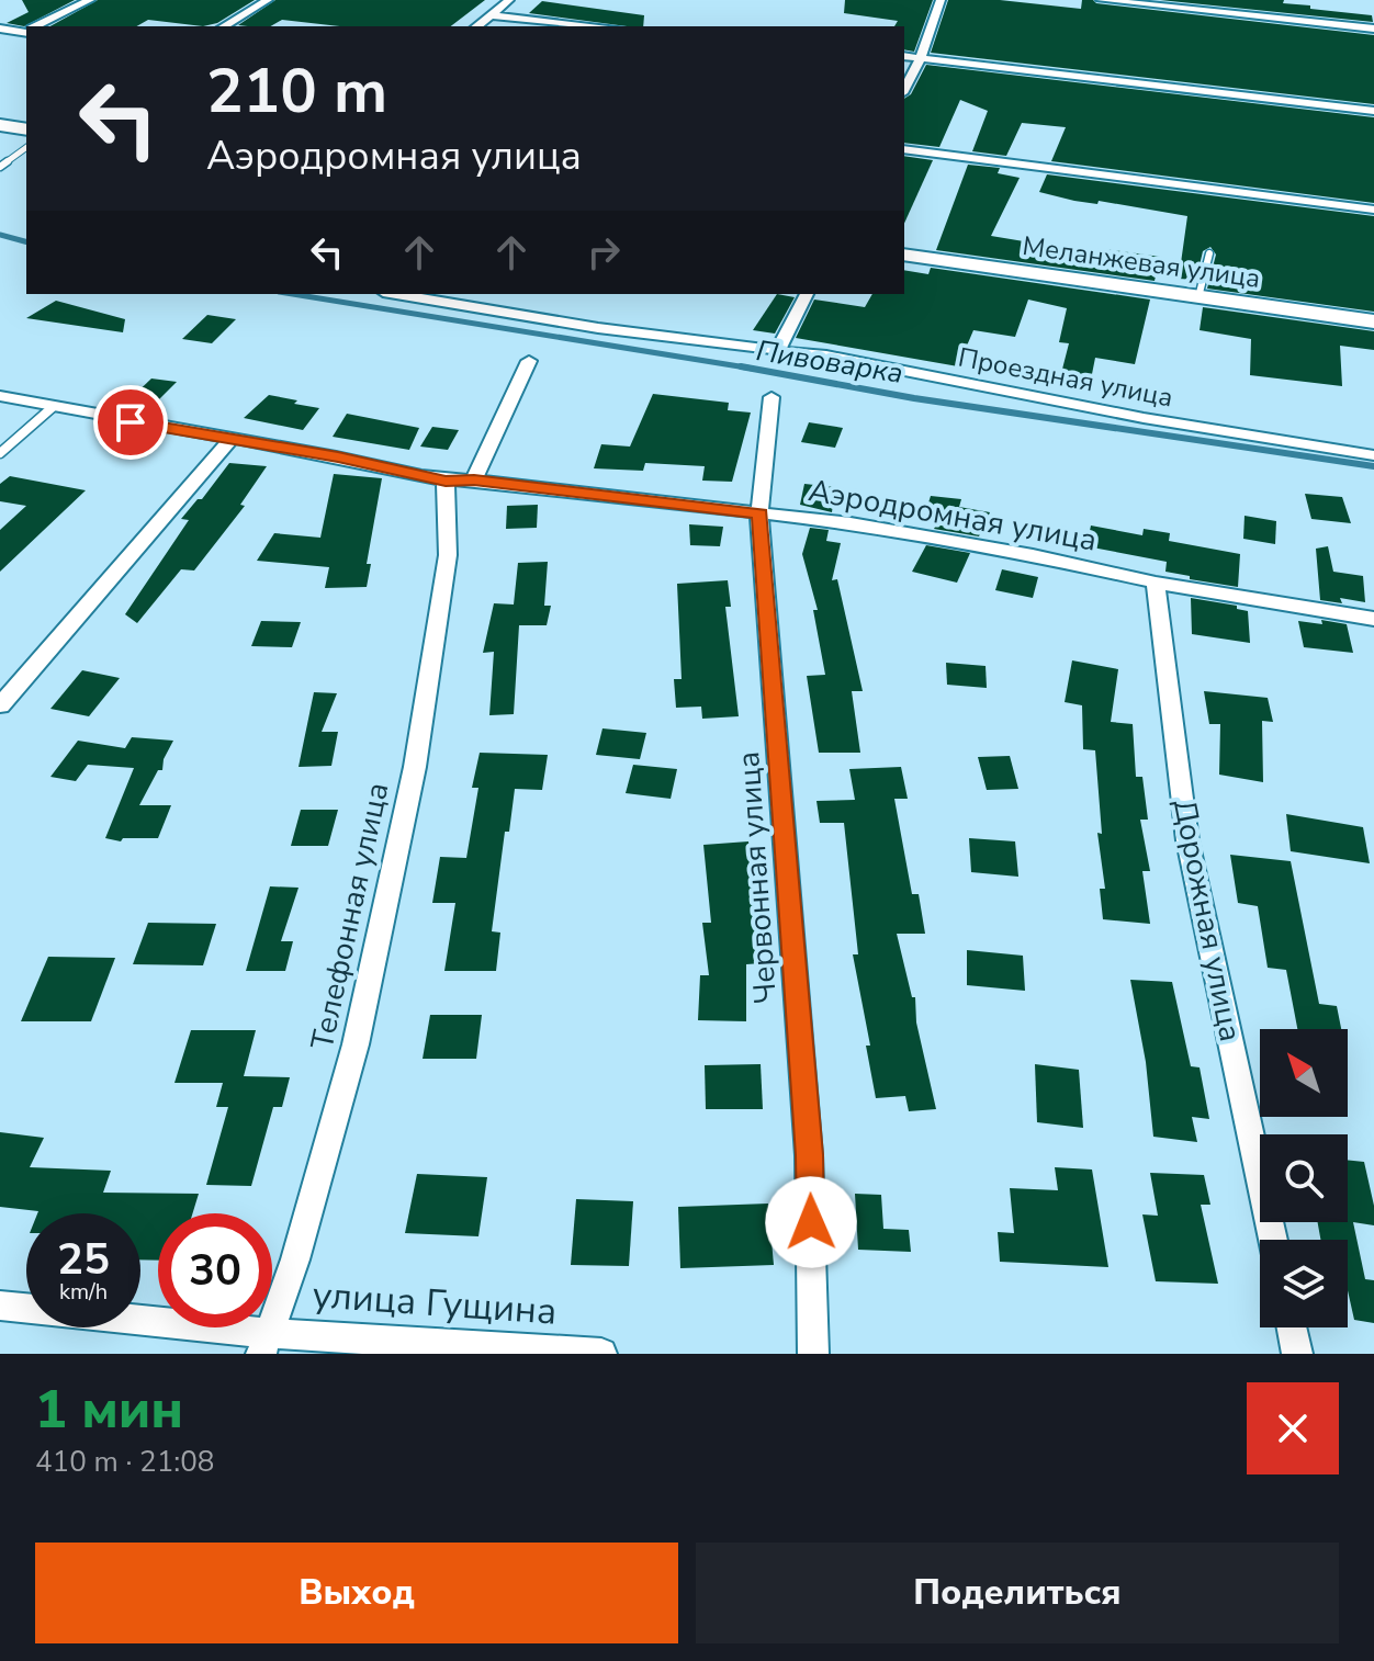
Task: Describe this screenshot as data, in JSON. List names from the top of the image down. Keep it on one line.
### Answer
{"streets":{"street":["Меланжевая улица","Проездная улица","Аэродромная улица","Червонная улица","Телефонная улица","Дорожная улица","улица Гущина"]},"crossings":[["Аэродромная улица","Червонная улица"],["Аэродромная улица","Телефонная улица"],["Аэродромная улица","Дорожная улица"],["Телефонная улица","улица Гущина"]],"water":["Пивоварка"],"north":"top left","page":{"turn":["210 m","Аэродромная улица"],"speed":"25 km/h","limit":"30","heading":["1 мин","410 m · 21:08"],"buttons":["Выход","Поделиться"]}}
